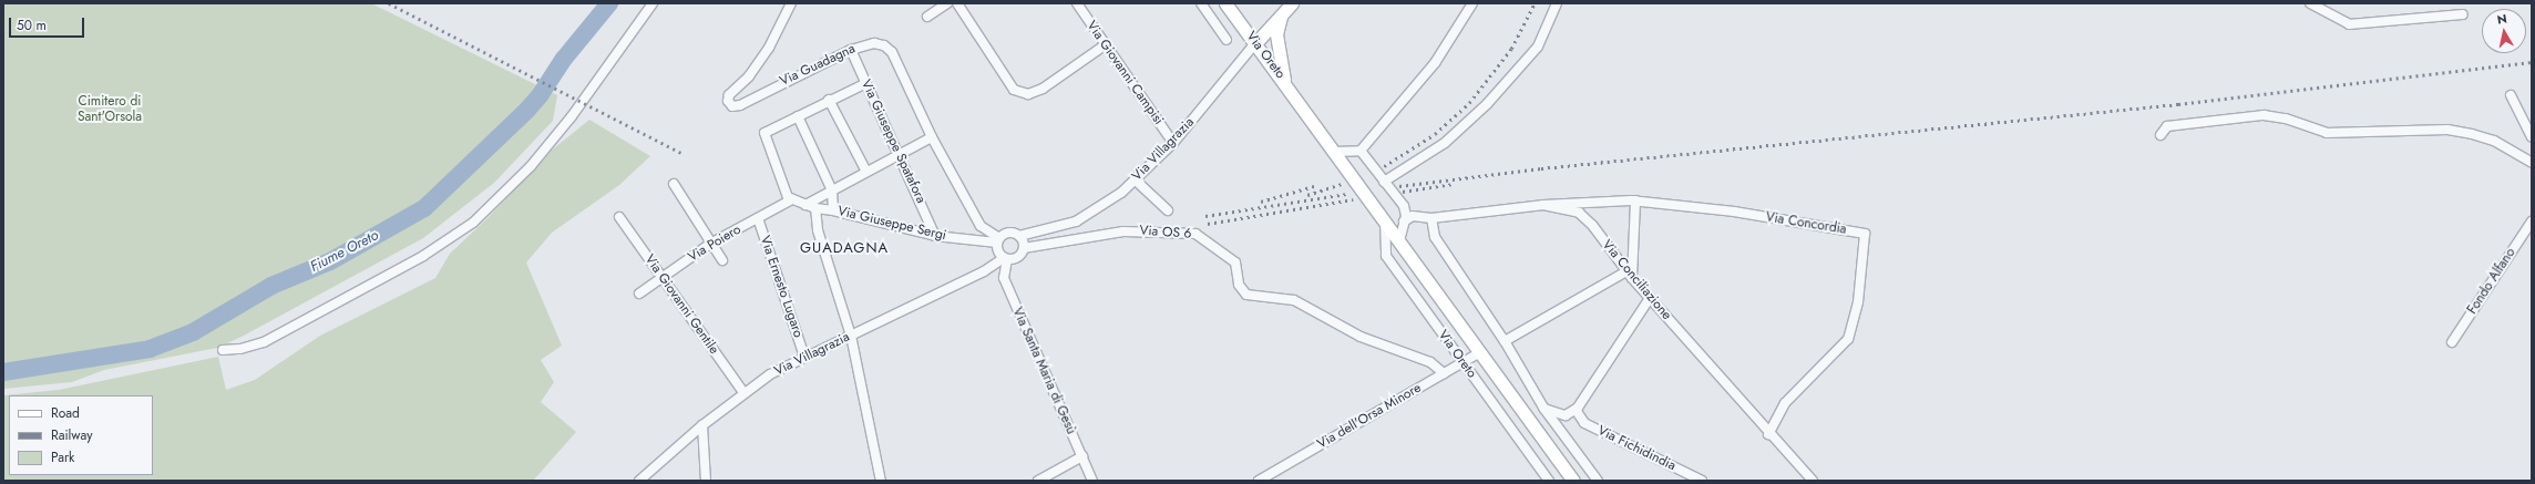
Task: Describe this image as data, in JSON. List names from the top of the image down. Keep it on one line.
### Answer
{"streets":{"street":["Via Oreto","Via Guadagna","Via Giovanni Campisi","Via Giuseppe Spatafora","Via Villagrazia","Via Giuseppe Sergi","Via Concordia","Via OS 6","Via Poiero","Via Conciliazione","Fondo Alfano","Via Ernesto Lugaro","Via Giovanni Gentile","Via Santa Maria di Gesù","Via dell'Orsa Minore","Via Fichidindia"]},"crossings":[["Via Oreto","Via Villagrazia"],["Via Oreto","Via dell'Orsa Minore"],["Via Guadagna","Via Giuseppe Spatafora"],["Via Guadagna","Via Villagrazia"],["Via Guadagna","Via Giuseppe Sergi"],["Via Guadagna","Via OS 6"],["Via Guadagna","Via Santa Maria di Gesù"],["Via Giovanni Campisi","Via Villagrazia"],["Via Giuseppe Spatafora","Via Giuseppe Sergi"],["Via Villagrazia","Via Giuseppe Sergi"],["Via Villagrazia","Via OS 6"],["Via Villagrazia","Via Ernesto Lugaro"],["Via Villagrazia","Via Giovanni Gentile"],["Via Villagrazia","Via Santa Maria di Gesù"],["Via Giuseppe Sergi","Via OS 6"],["Via Giuseppe Sergi","Via Poiero"],["Via Giuseppe Sergi","Via Santa Maria di Gesù"],["Via Concordia","Via Conciliazione"],["Via OS 6","Via Santa Maria di Gesù"],["Via OS 6","Via dell'Orsa Minore"],["Via Poiero","Via Ernesto Lugaro"],["Via Poiero","Via Giovanni Gentile"]],"districts":["GUADAGNA"],"water":["Fiume Oreto"],"parks":["Cimitero di Sant'Orsola"],"legend":["Road","Railway","Park"],"scale_bar":"50 m","north":"top"}
